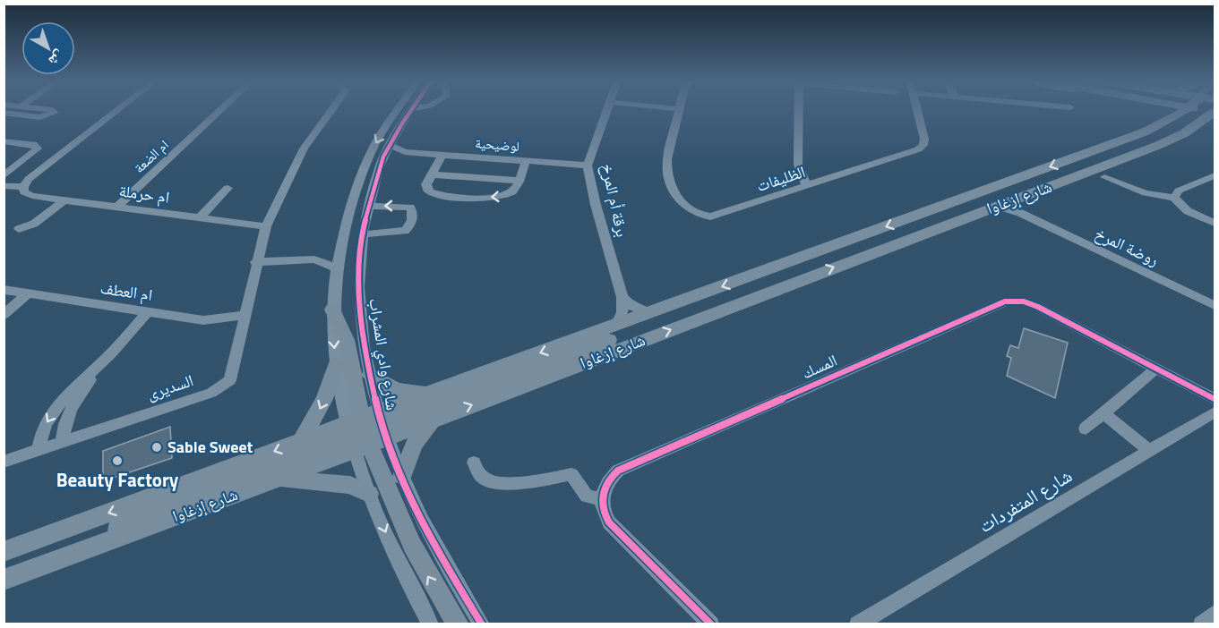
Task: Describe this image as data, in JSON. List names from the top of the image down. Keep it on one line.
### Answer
{"streets":{"main road":["شارع إزغاوا"],"street":["لوضيحية","ام الضعة","الظليفات","ام حرملة","برقة أم المرخ","روضة المرخ","ام العطف","شارع وادي المشراب","المسك","السديرى","شارع المتفردات"]},"crossings":[["لوضيحية","برقة أم المرخ"],["لوضيحية","شارع وادي المشراب"],["ام الضعة","ام حرملة"],["ام حرملة","السديرى"],["شارع إزغاوا","برقة أم المرخ"],["شارع إزغاوا","روضة المرخ"],["شارع إزغاوا","شارع وادي المشراب"],["ام العطف","السديرى"]],"places":["Sable Sweet","Beauty Factory"],"north":"bottom right"}
